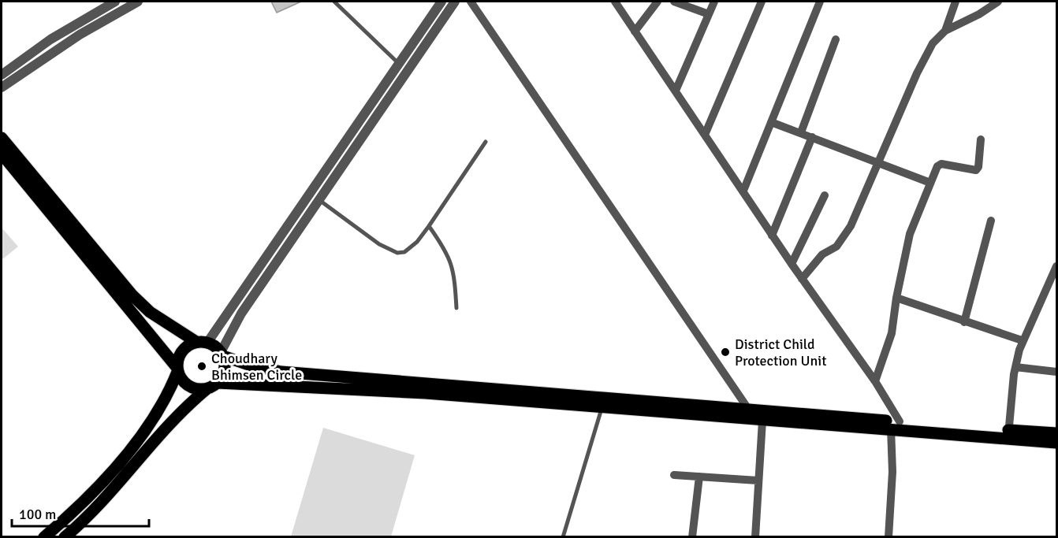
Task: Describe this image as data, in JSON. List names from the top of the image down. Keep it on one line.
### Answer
{"places":["District Child Protection Unit","Choudhary Bhimsen Circle"],"scale_bar":"100 m"}
